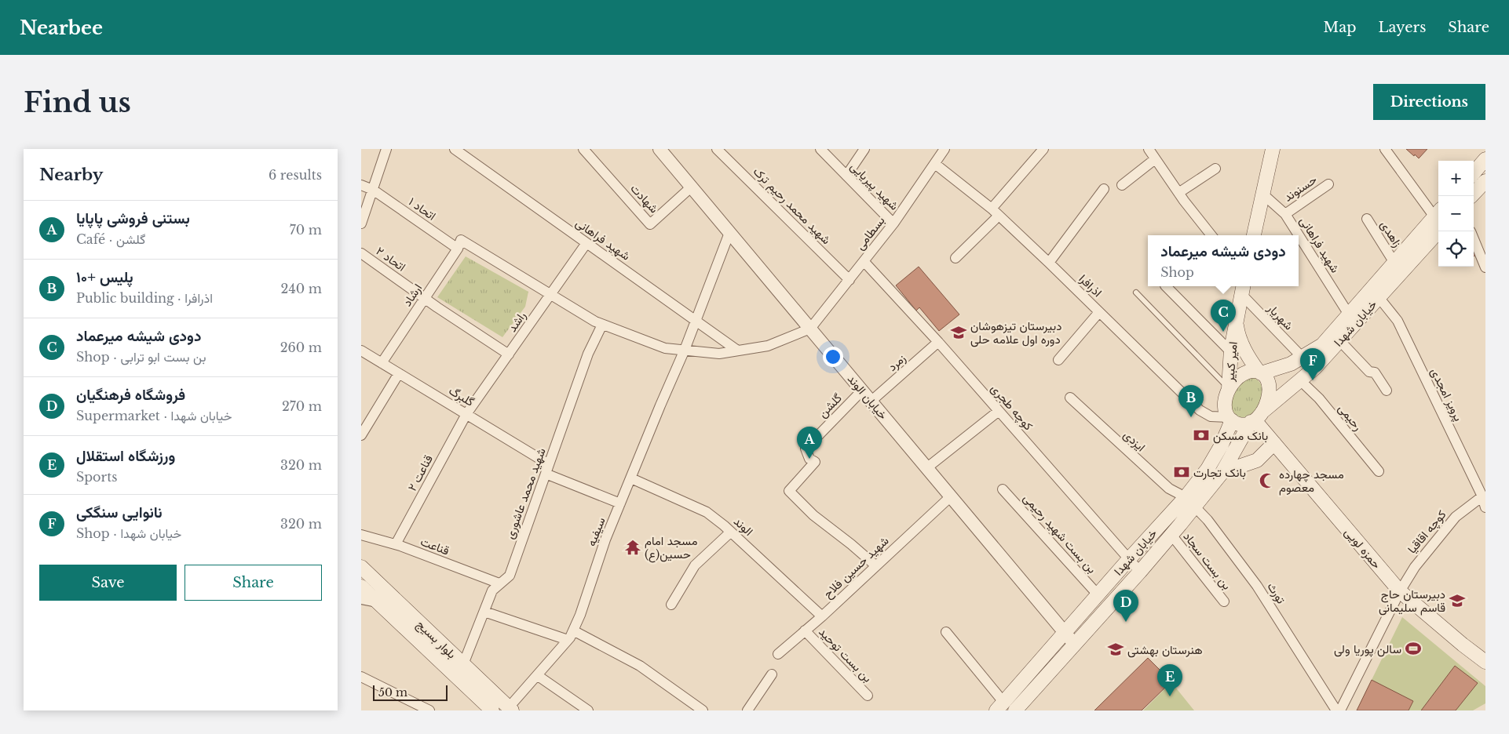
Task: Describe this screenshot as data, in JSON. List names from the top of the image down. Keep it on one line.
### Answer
{"streets":{"main road":["خیابان شهدا","امیر کبیر","حمزه لویی","بلوار بسیج"],"street":["شهید پیریایی","حسنوند","شهادت","شهید محمد رحیم ترک","اتحاد ۱","بسطامی","زاهدی","شهید فراهانی","اتحاد ۲","اذرافرا","ارشاد","شهریار","راشد","زمرد","پرویز امجدی","گلبرگ","خیابان الوند","گلشن","کوچه طجری","رحیمی","ایزدی","قناعت ۲","شهید محمد عاشوری","الوند","سیفیه","کوچه اقاقیا","بن بست شهید رحیمی","قناعت","بن بست سجاد","شهید حسین فلاح","تورث","بن بست توحید"]},"crossings":[["شهید پیریایی","بسطامی"],["حسنوند","شهید فراهانی"],["شهادت","خیابان الوند"],["شهید محمد رحیم ترک","بسطامی"],["اتحاد ۱","بسطامی"],["اتحاد ۱","شهید فراهانی"],["اتحاد ۱","ارشاد"],["اتحاد ۱","راشد"],["اتحاد ۱","خیابان الوند"],["اتحاد ۱","شهید محمد عاشوری"],["اتحاد ۱","سیفیه"],["بسطامی","اذرافرا"],["بسطامی","خیابان الوند"],["بسطامی","کوچه طجری"],["زاهدی","خیابان شهدا"],["شهید فراهانی","راشد"],["شهید فراهانی","خیابان شهدا"],["شهید فراهانی","سیفیه"],["اتحاد ۲","ارشاد"],["اتحاد ۲","راشد"],["اذرافرا","خیابان شهدا"],["اذرافرا","امیر کبیر"],["اذرافرا","حمزه لویی"],["ارشاد","گلبرگ"],["شهریار","خیابان شهدا"],["راشد","گلبرگ"],["راشد","قناعت ۲"],["خیابان شهدا","امیر کبیر"],["خیابان شهدا","پرویز امجدی"],["خیابان شهدا","خیابان الوند"],["خیابان شهدا","کوچه طجری"],["خیابان شهدا","رحیمی"],["خیابان شهدا","ایزدی"],["خیابان شهدا","بن بست شهید رحیمی"],["خیابان شهدا","حمزه لویی"],["خیابان شهدا","بن بست سجاد"],["خیابان شهدا","تورث"],["امیر کبیر","حمزه لویی"],["زمرد","خیابان الوند"],["زمرد","کوچه طجری"],["پرویز امجدی","کوچه اقاقیا"],["گلبرگ","قناعت ۲"],["گلبرگ","شهید محمد عاشوری"],["گلبرگ","سیفیه"],["خیابان الوند","گلشن"],["خیابان الوند","سیفیه"],["خیابان الوند","شهید حسین فلاح"],["گلشن","شهید حسین فلاح"],["ایزدی","تورث"],["قناعت ۲","قناعت"],["شهید محمد عاشوری","قناعت"],["شهید محمد عاشوری","بلوار بسیج"],["الوند","سیفیه"],["الوند","شهید حسین فلاح"],["سیفیه","بلوار بسیج"],["کوچه اقاقیا","حمزه لویی"],["شهید حسین فلاح","بن بست توحید"]],"places":{"school or university":["دبیرستان تیزهوشان دوره اول علامه حلی","دبیرستان حاج قاسم سلیمانی","هنرستان بهشتی"],"bank":["بانک مسکن","بانک تجارت"],"mosque":["مسجد چهارده معصوم"],"temple":["مسجد امام حسین(ع)"],"sports":["سالن پوریا ولی"]},"scale_bar":"50 m","page":{"header":"Nearbee","nav":["Map","Layers","Share"],"buttons":["Directions",["Save","Share"]],"title":"Find us","heading":["Nearby","6 results"],"map_buttons":["+","−"],"list":[{"mark":"A","name":"بستنی فروشی پاپایا","note":"Café · گلشن","value":"70 m"},{"mark":"B","name":"پلیس +۱۰","note":"Public building · اذرافرا","value":"240 m"},{"mark":"C","name":"دودی شیشه میرعماد","note":"Shop · بن بست ابو ترابی","value":"260 m"},{"mark":"D","name":"فروشگاه فرهنگیان","note":"Supermarket · خیابان شهدا","value":"270 m"},{"mark":"E","name":"ورزشگاه استقلال","note":"Sports","value":"320 m"},{"mark":"F","name":"نانوایی سنگکی","note":"Shop · خیابان شهدا","value":"320 m"}],"popup":["دودی شیشه میرعماد","Shop"],"pins":["C","F","B","A","D","E"],"scale":"50 m"}}
